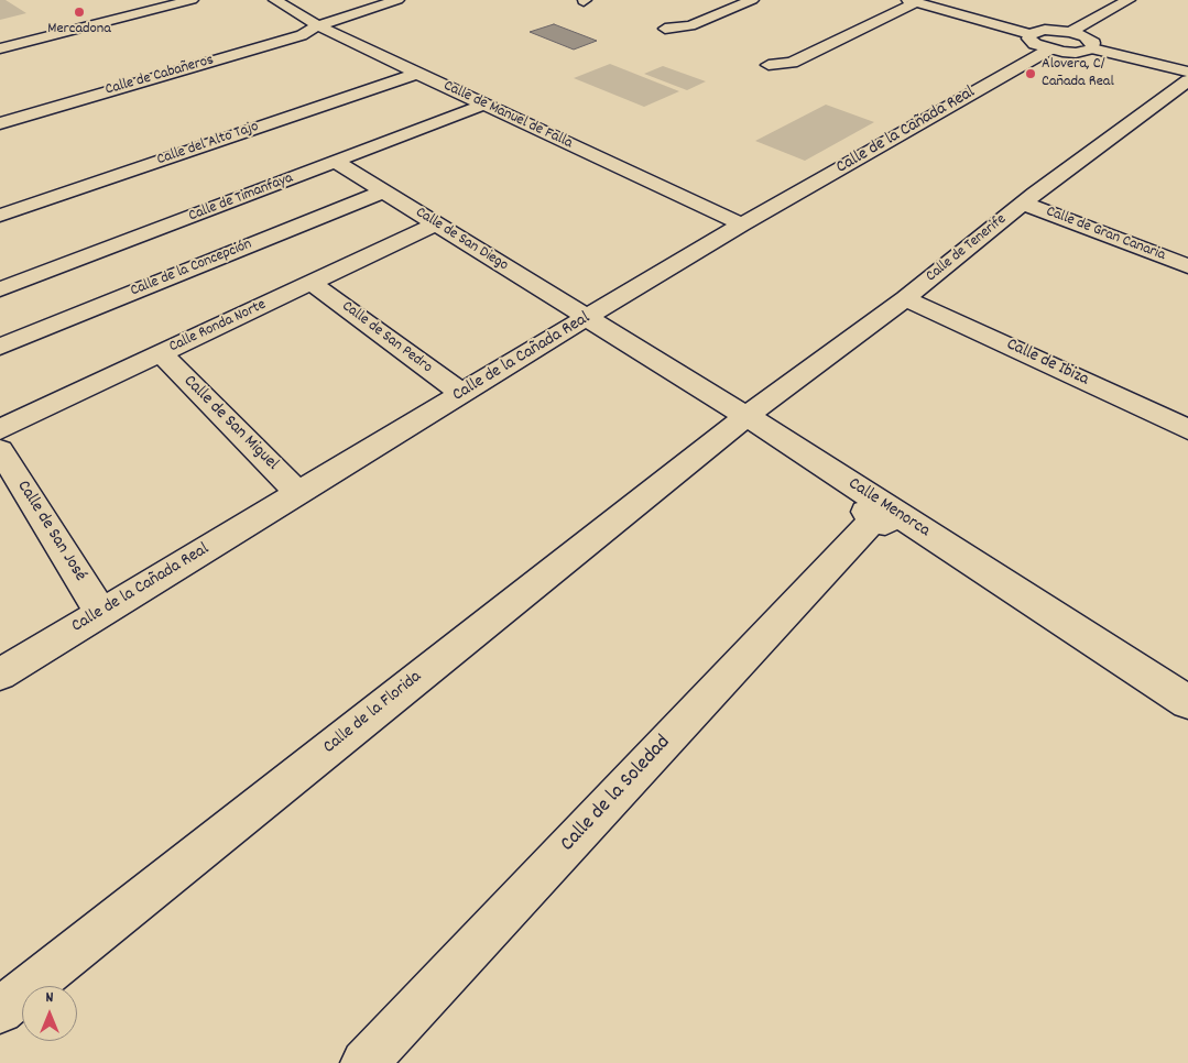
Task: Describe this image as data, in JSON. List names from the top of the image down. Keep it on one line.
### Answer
{"streets":{"street":["Calle de Cabañeros","Calle de Manuel de Falla","Calle de la Cañada Real","Calle del Alto Tajo","Calle de Timanfaya","Calle de Gran Canaria","Calle de San Diego","Calle de Tenerife","Calle de la Concepción","Calle Ronda Norte","Calle de San Pedro","Calle de Ibiza","Calle de San Miguel","Calle Menorca","Calle de San José","Calle de la Florida","Calle de la Soledad"]},"crossings":[["Calle de Cabañeros","Calle de Manuel de Falla"],["Calle de Manuel de Falla","Calle de la Cañada Real"],["Calle de Manuel de Falla","Calle del Alto Tajo"],["Calle de Manuel de Falla","Calle de Timanfaya"],["Calle de la Cañada Real","Calle de San Diego"],["Calle de la Cañada Real","Calle de San Pedro"],["Calle de la Cañada Real","Calle de San Miguel"],["Calle de la Cañada Real","Calle Menorca"],["Calle de la Cañada Real","Calle de San José"],["Calle de Timanfaya","Calle de San Diego"],["Calle de Gran Canaria","Calle de Tenerife"],["Calle de San Diego","Calle de la Concepción"],["Calle de San Diego","Calle Ronda Norte"],["Calle de San Diego","Calle Menorca"],["Calle de Tenerife","Calle de Ibiza"],["Calle de Tenerife","Calle Menorca"],["Calle de Tenerife","Calle de la Florida"],["Calle Ronda Norte","Calle de San Pedro"],["Calle Ronda Norte","Calle de San Miguel"],["Calle Menorca","Calle de la Florida"],["Calle Menorca","Calle de la Soledad"]],"places":["Mercadona","Alovera, C/ Cañada Real"],"north":"top"}
